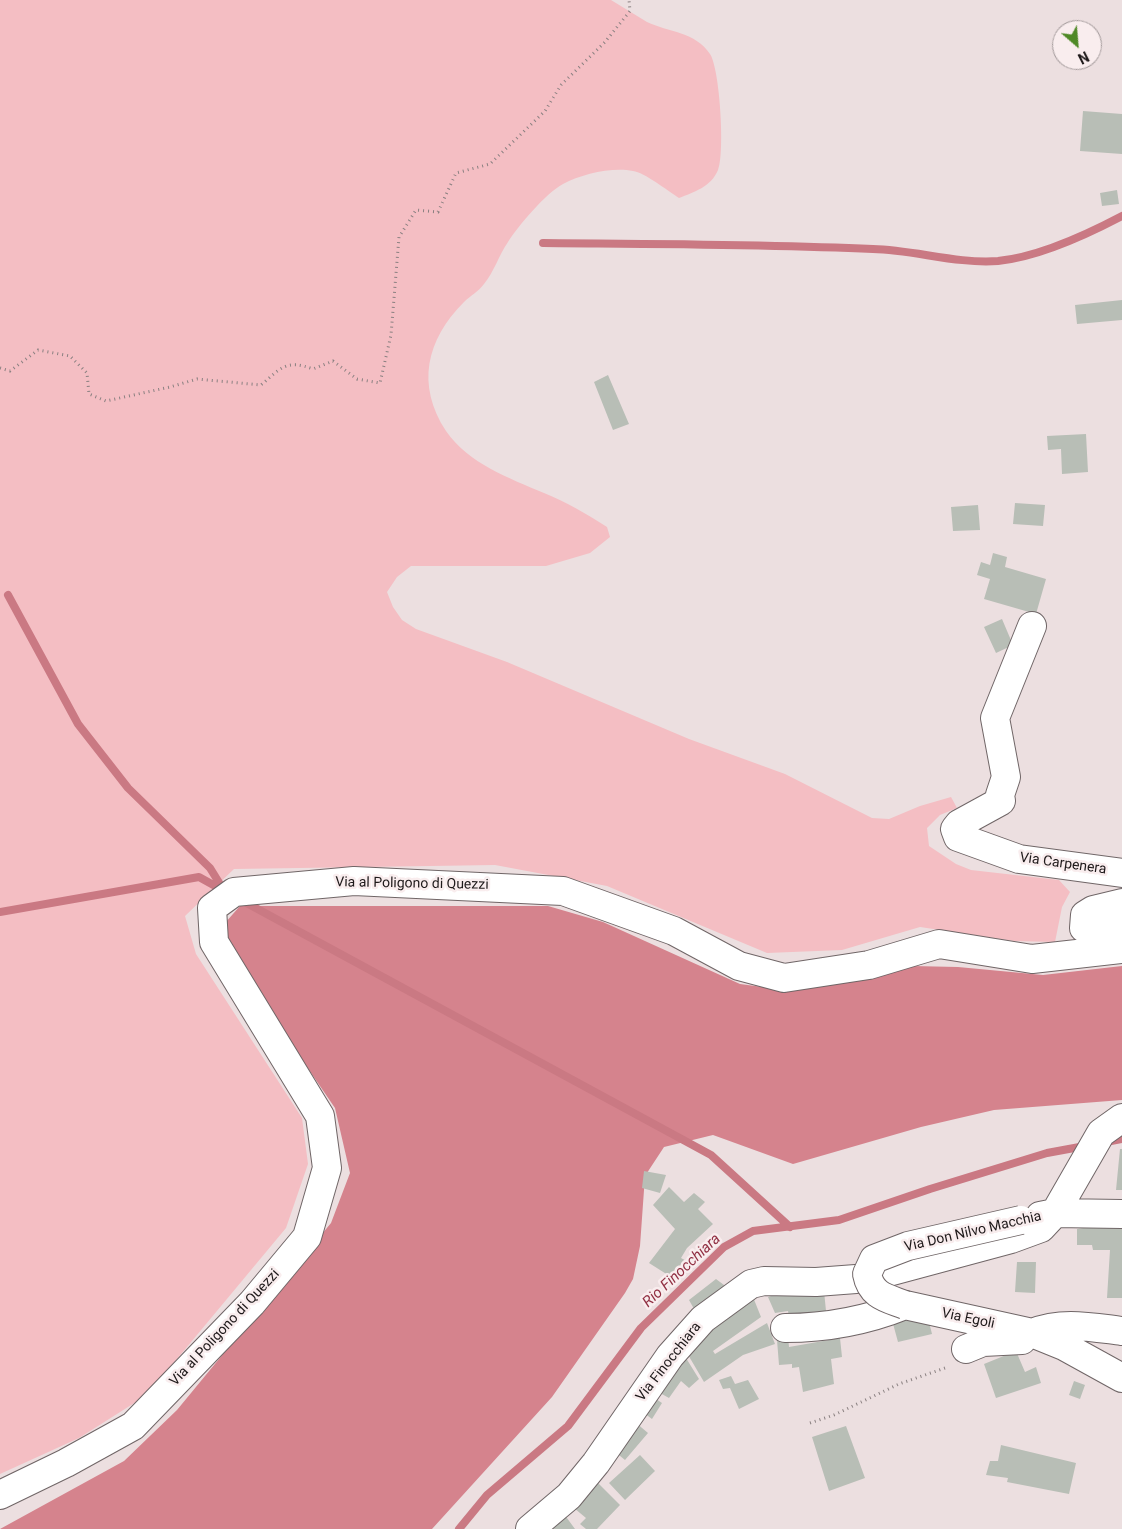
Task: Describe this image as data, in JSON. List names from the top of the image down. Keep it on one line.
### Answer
{"streets":{"street":["Via Carpenera","Via al Poligono di Quezzi","Via Don Nilvo Macchia","Via Egoli","Via Finocchiara"]},"crossings":[["Via Don Nilvo Macchia","Via Egoli"],["Via Don Nilvo Macchia","Via Finocchiara"]],"water":["Rio Finocchiara"],"north":"bottom right"}
